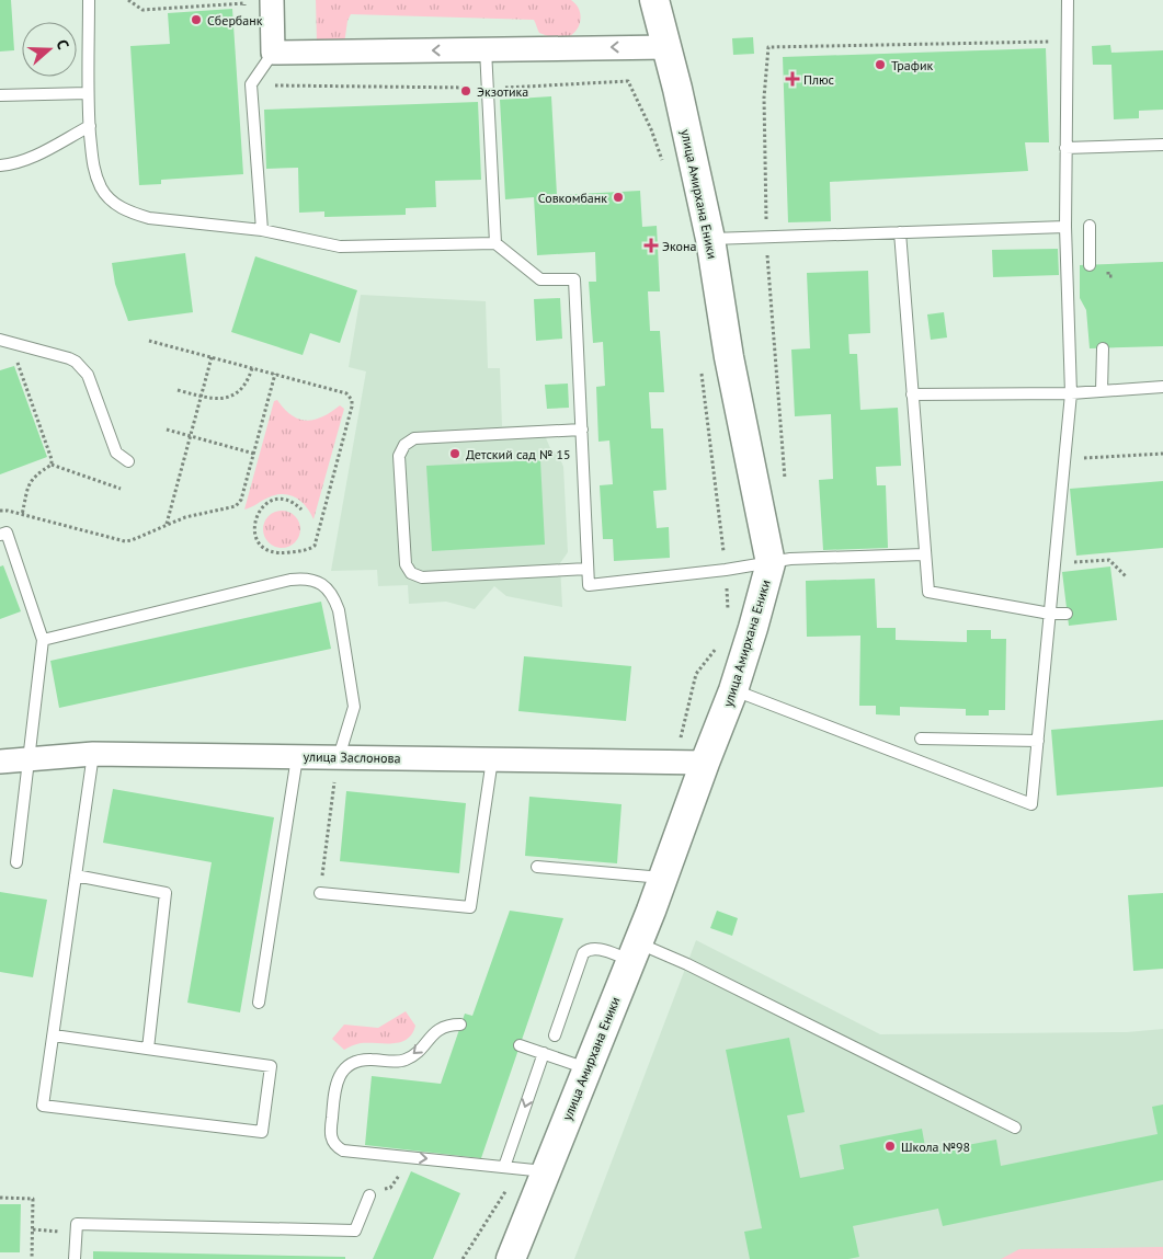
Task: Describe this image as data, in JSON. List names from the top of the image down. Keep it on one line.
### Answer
{"streets":{"street":["улица Амирхана Еники","улица Заслонова"]},"crossings":[["улица Амирхана Еники","улица Заслонова"]],"places":{"other":["Сбербанк","Трафик","Экзотика","Совкомбанк","Детский сад № 15","Школа №98"],"health":["Плюс","Экона"]},"north":"right"}
